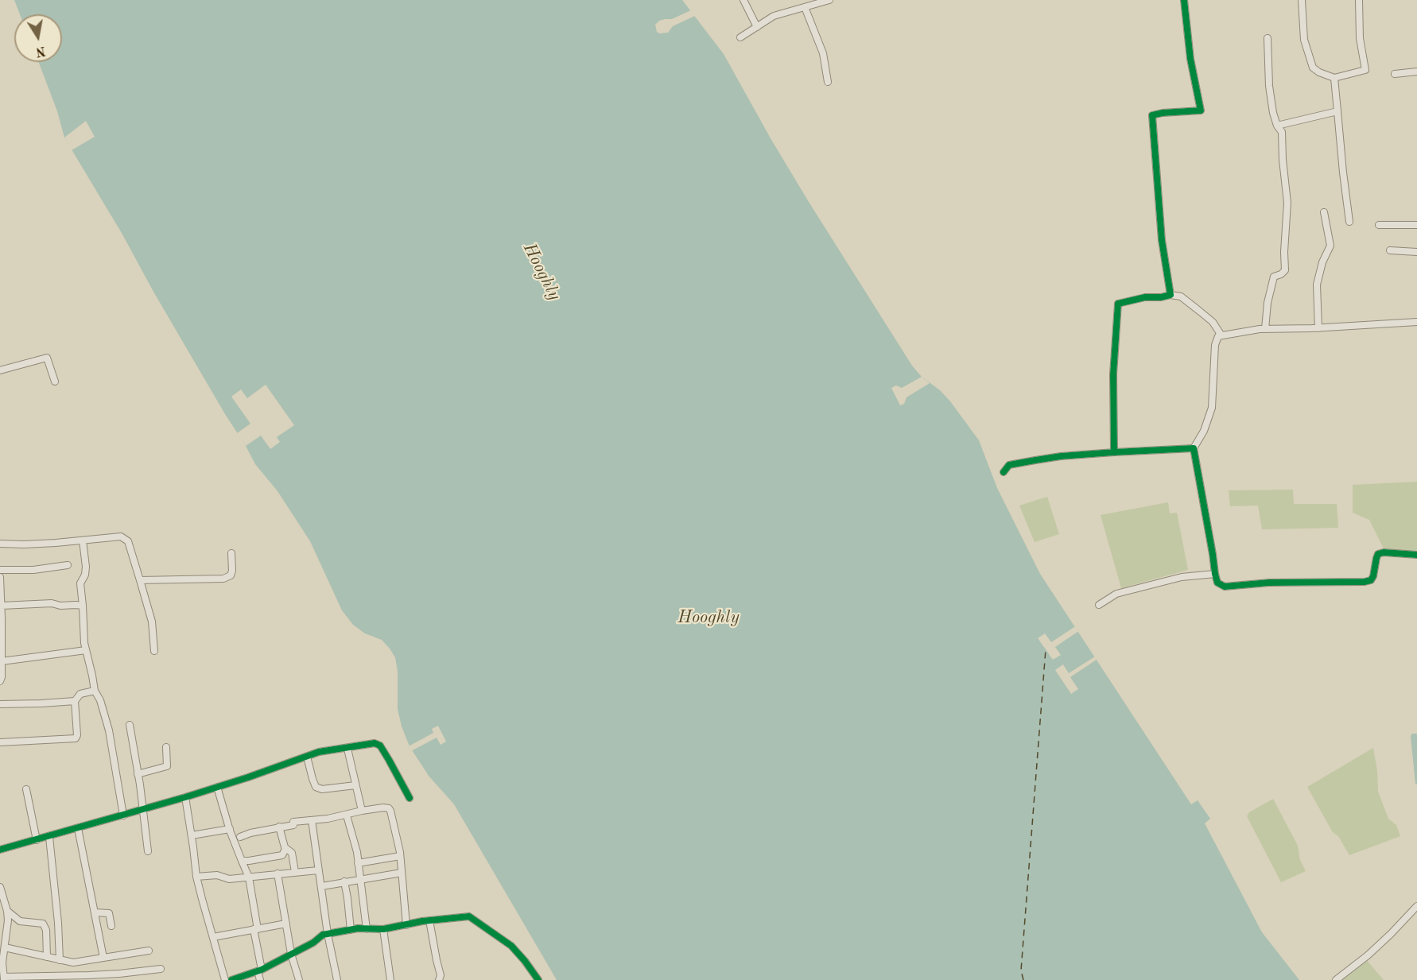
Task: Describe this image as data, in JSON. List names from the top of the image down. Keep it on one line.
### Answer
{"water":["Hooghly"],"north":"bottom"}
